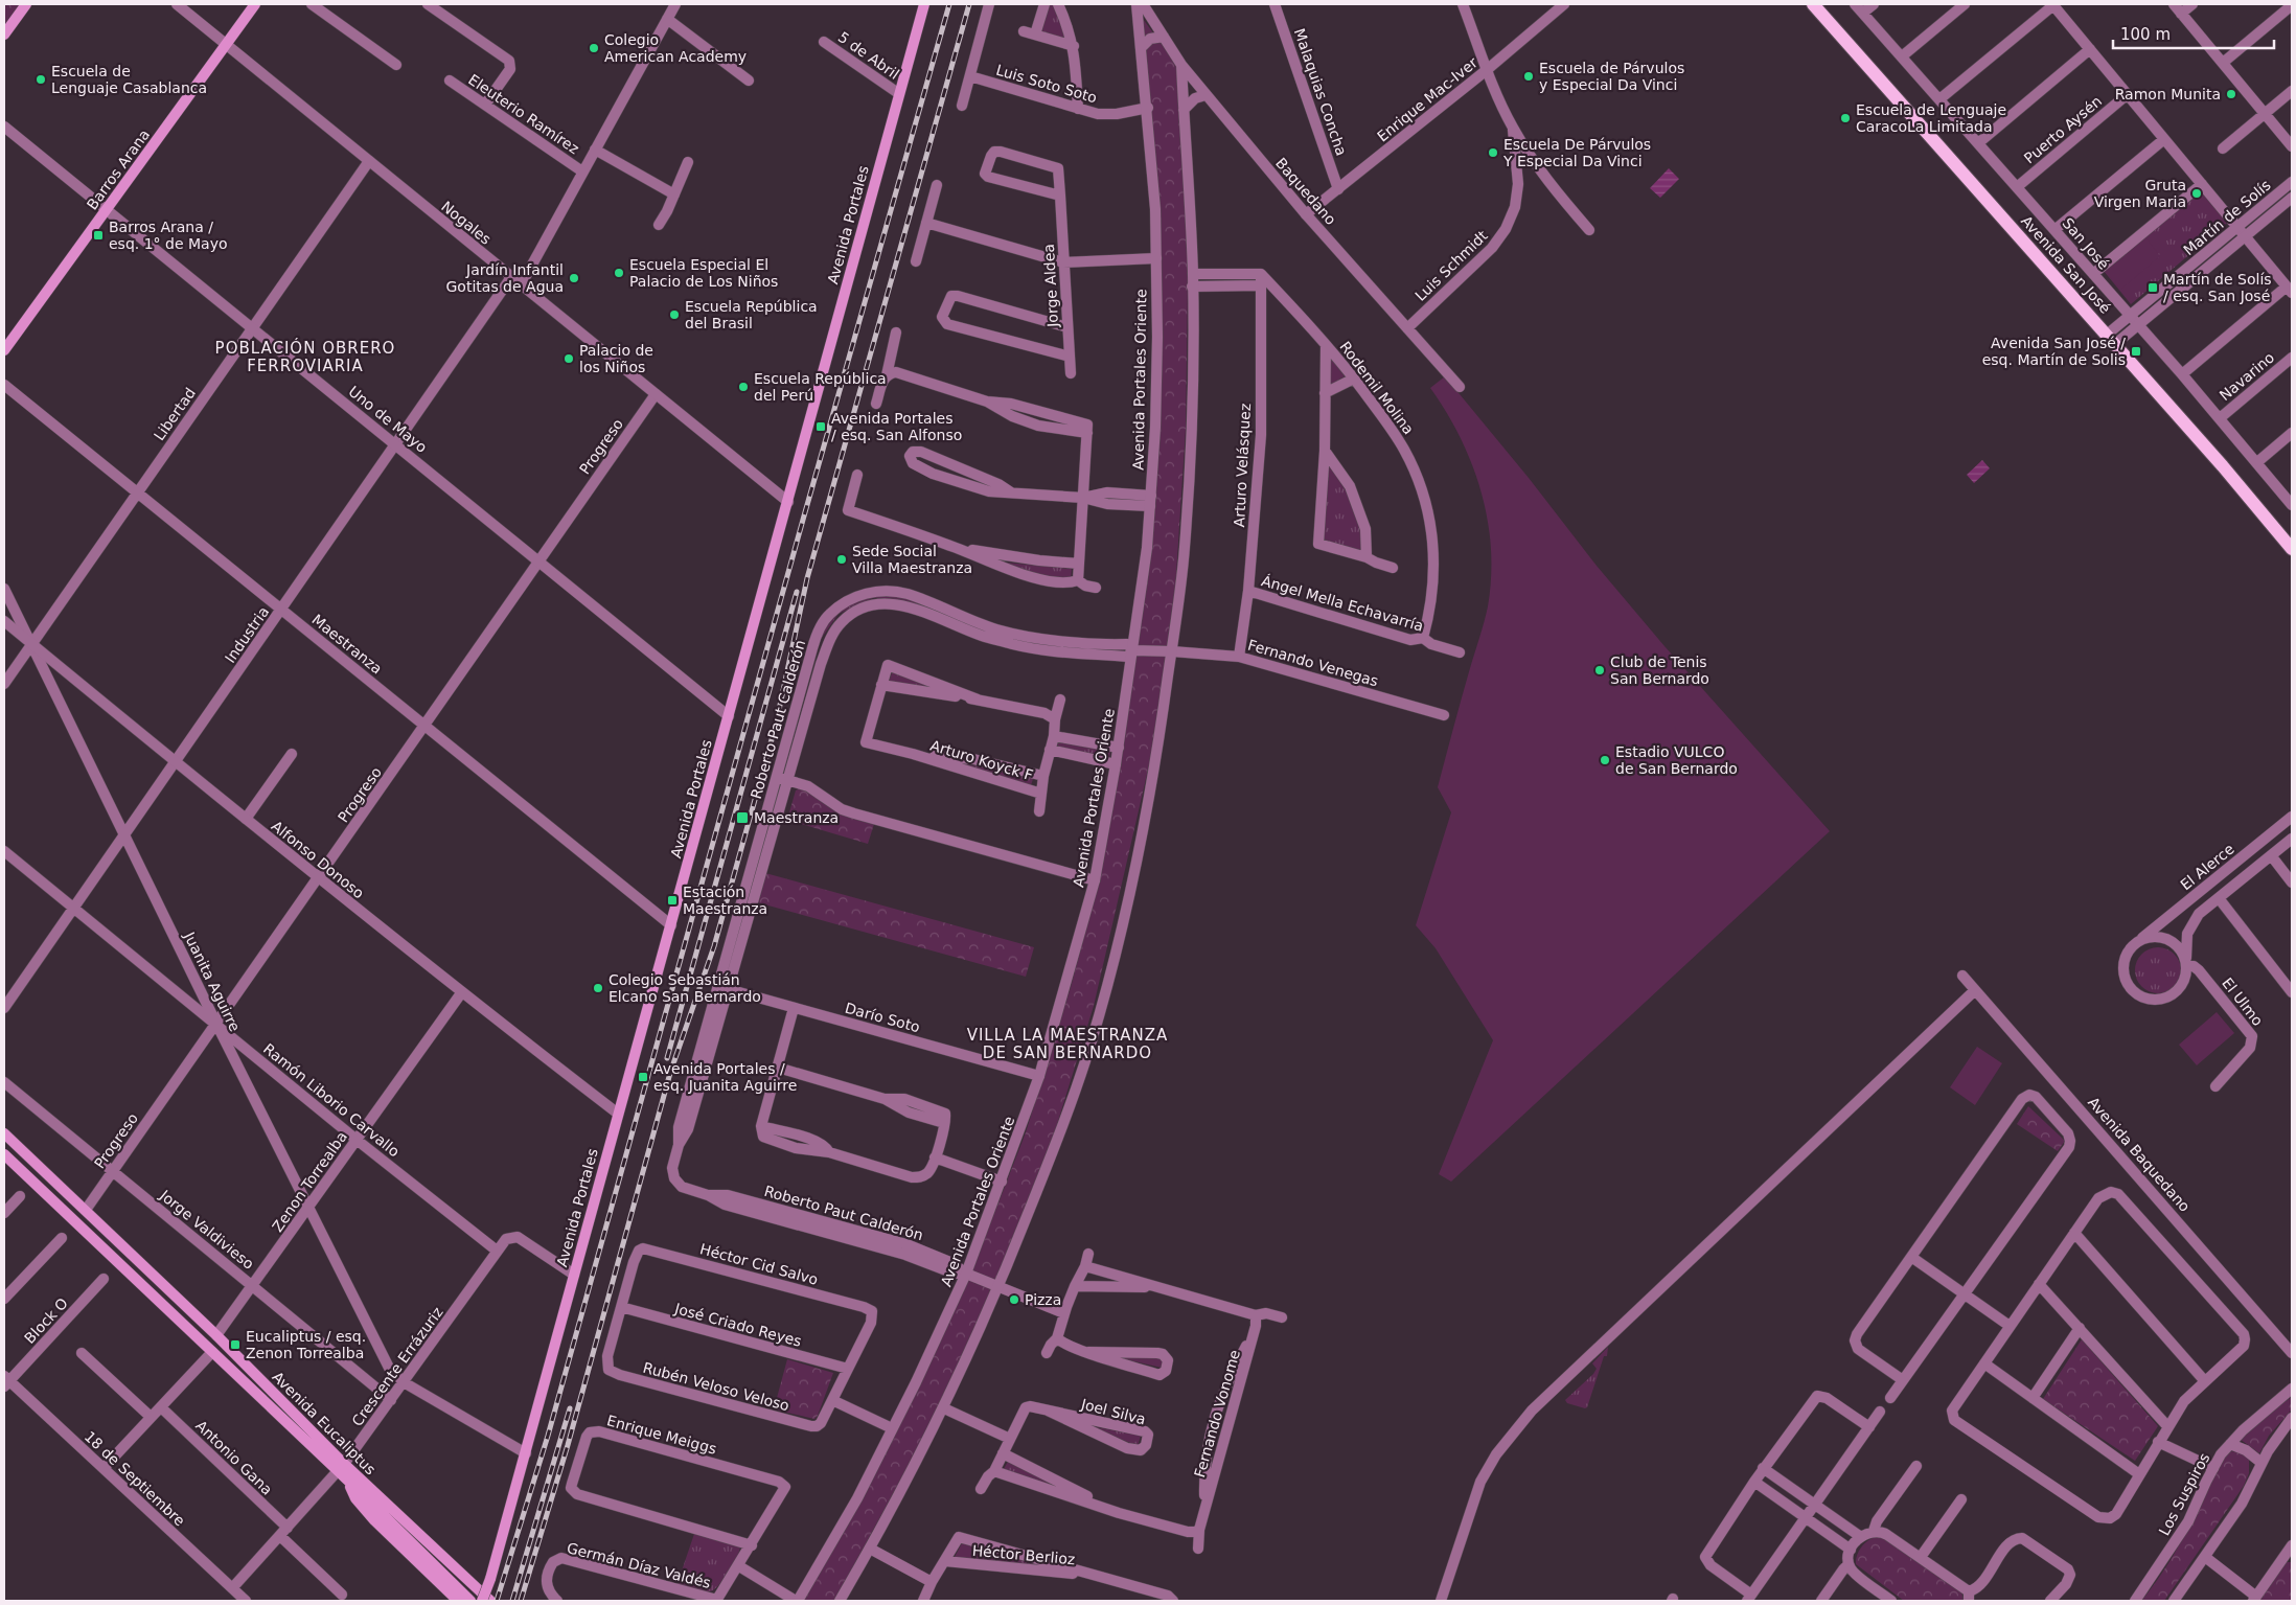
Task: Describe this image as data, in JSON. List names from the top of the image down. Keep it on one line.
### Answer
{"streets":{"main road":["Barros Arana","Avenida Portales","Avenida San José","Avenida Eucaliptus"],"street":["5 de Abril","Luis Soto Soto","Malaquias Concha","Enrique Mac-Iver","Eleuterio Ramírez","Puerto Aysén","Baquedano","Martín de Solís","Nogales","San José","Luis Schmidt","Jorge Aldea","Navarino","Avenida Portales Oriente","Rodemil Molina","Libertad","Uno de Mayo","Progreso","Arturo Velásquez","Ángel Mella Echavarría","Industria","Maestranza","Fernando Venegas","Roberto Paut Calderón","Arturo Koyck F","Alfonso Donoso","El Alerce","Juanita Aguirre","El Ulmo","Darío Soto","Ramón Liborio Carvallo","Avenida Baquedano","Zenon Torrealba","Jorge Valdivieso","Héctor Cid Salvo","Block O","José Criado Reyes","Crescente Errázuriz","Rubén Veloso Veloso","Joel Silva","Fernando Vonome","Enrique Meiggs","Antonio Gana","18 de Septiembre","Los Suspiros","Héctor Berlioz","Germán Díaz Valdés"]},"crossings":[["5 de Abril","Avenida Portales"],["Luis Soto Soto","Avenida Portales Oriente"],["Malaquias Concha","Enrique Mac-Iver"],["Enrique Mac-Iver","Baquedano"],["Eleuterio Ramírez","Nogales"],["Puerto Aysén","San José"],["Barros Arana","Nogales"],["Barros Arana","Uno de Mayo"],["Baquedano","Luis Schmidt"],["Martín de Solís","San José"],["Martín de Solís","Avenida San José"],["Nogales","Avenida Portales"],["Nogales","Libertad"],["Nogales","Progreso"],["Nogales","Industria"],["Avenida Portales","Uno de Mayo"],["Avenida Portales","Maestranza"],["Avenida Portales","Alfonso Donoso"],["Avenida Portales","Juanita Aguirre"],["San José","Navarino"],["Avenida Portales Oriente","Roberto Paut Calderón"],["Avenida Portales Oriente","Darío Soto"],["Rodemil Molina","Arturo Velásquez"],["Rodemil Molina","Ángel Mella Echavarría"],["Libertad","Uno de Mayo"],["Libertad","Maestranza"],["Libertad","Alfonso Donoso"],["Libertad","Juanita Aguirre"],["Uno de Mayo","Progreso"],["Uno de Mayo","Industria"],["Progreso","Maestranza"],["Progreso","Alfonso Donoso"],["Progreso","Juanita Aguirre"],["Progreso","Ramón Liborio Carvallo"],["Progreso","Jorge Valdivieso"],["Progreso","Avenida Eucaliptus"],["Arturo Velásquez","Ángel Mella Echavarría"],["Arturo Velásquez","Fernando Venegas"],["Industria","Maestranza"],["Industria","Alfonso Donoso"],["Industria","Juanita Aguirre"],["Industria","Ramón Liborio Carvallo"],["Fernando Venegas","Roberto Paut Calderón"],["Roberto Paut Calderón","Darío Soto"],["Alfonso Donoso","Juanita Aguirre"],["Alfonso Donoso","Zenon Torrealba"],["El Alerce","El Ulmo"],["Juanita Aguirre","Ramón Liborio Carvallo"],["Juanita Aguirre","Zenon Torrealba"],["Juanita Aguirre","Crescente Errázuriz"],["Ramón Liborio Carvallo","Zenon Torrealba"],["Ramón Liborio Carvallo","Crescente Errázuriz"],["Zenon Torrealba","Jorge Valdivieso"],["Zenon Torrealba","Avenida Eucaliptus"],["Jorge Valdivieso","Crescente Errázuriz"],["Héctor Cid Salvo","José Criado Reyes"],["Héctor Cid Salvo","Rubén Veloso Veloso"],["Block O","18 de Septiembre"],["José Criado Reyes","Rubén Veloso Veloso"],["Crescente Errázuriz","Avenida Eucaliptus"],["Crescente Errázuriz","Antonio Gana"],["Crescente Errázuriz","18 de Septiembre"]],"districts":["POBLACIÓN OBRERO FERROVIARIA","VILLA LA MAESTRANZA DE SAN BERNARDO"],"places":{"other":["Colegio American Academy","Escuela de Párvulos y Especial Da Vinci","Escuela de Lenguaje Casablanca","Ramon Munita","Escuela de Lenguaje CaracoLa Limitada","Escuela De Párvulos Y Especial Da Vinci","Gruta Virgen Maria","Escuela Especial El Palacio de Los Niños","Jardín Infantil Gotitas de Agua","Escuela República del Brasil","Palacio de los Niños","Escuela República del Perú","Sede Social Villa Maestranza","Club de Tenis San Bernardo","Estadio VULCO de San Bernardo","Colegio Sebastián Elcano San Bernardo","Pizza"],"transit":["Barros Arana / esq. 1° de Mayo","Martín de Solís / esq. San José","Avenida San José / esq. Martín de Solis","Avenida Portales / esq. San Alfonso","Maestranza","Estación Maestranza","Avenida Portales / esq. Juanita Aguirre","Eucaliptus / esq. Zenon Torrealba"]},"scale_bar":"100 m"}
